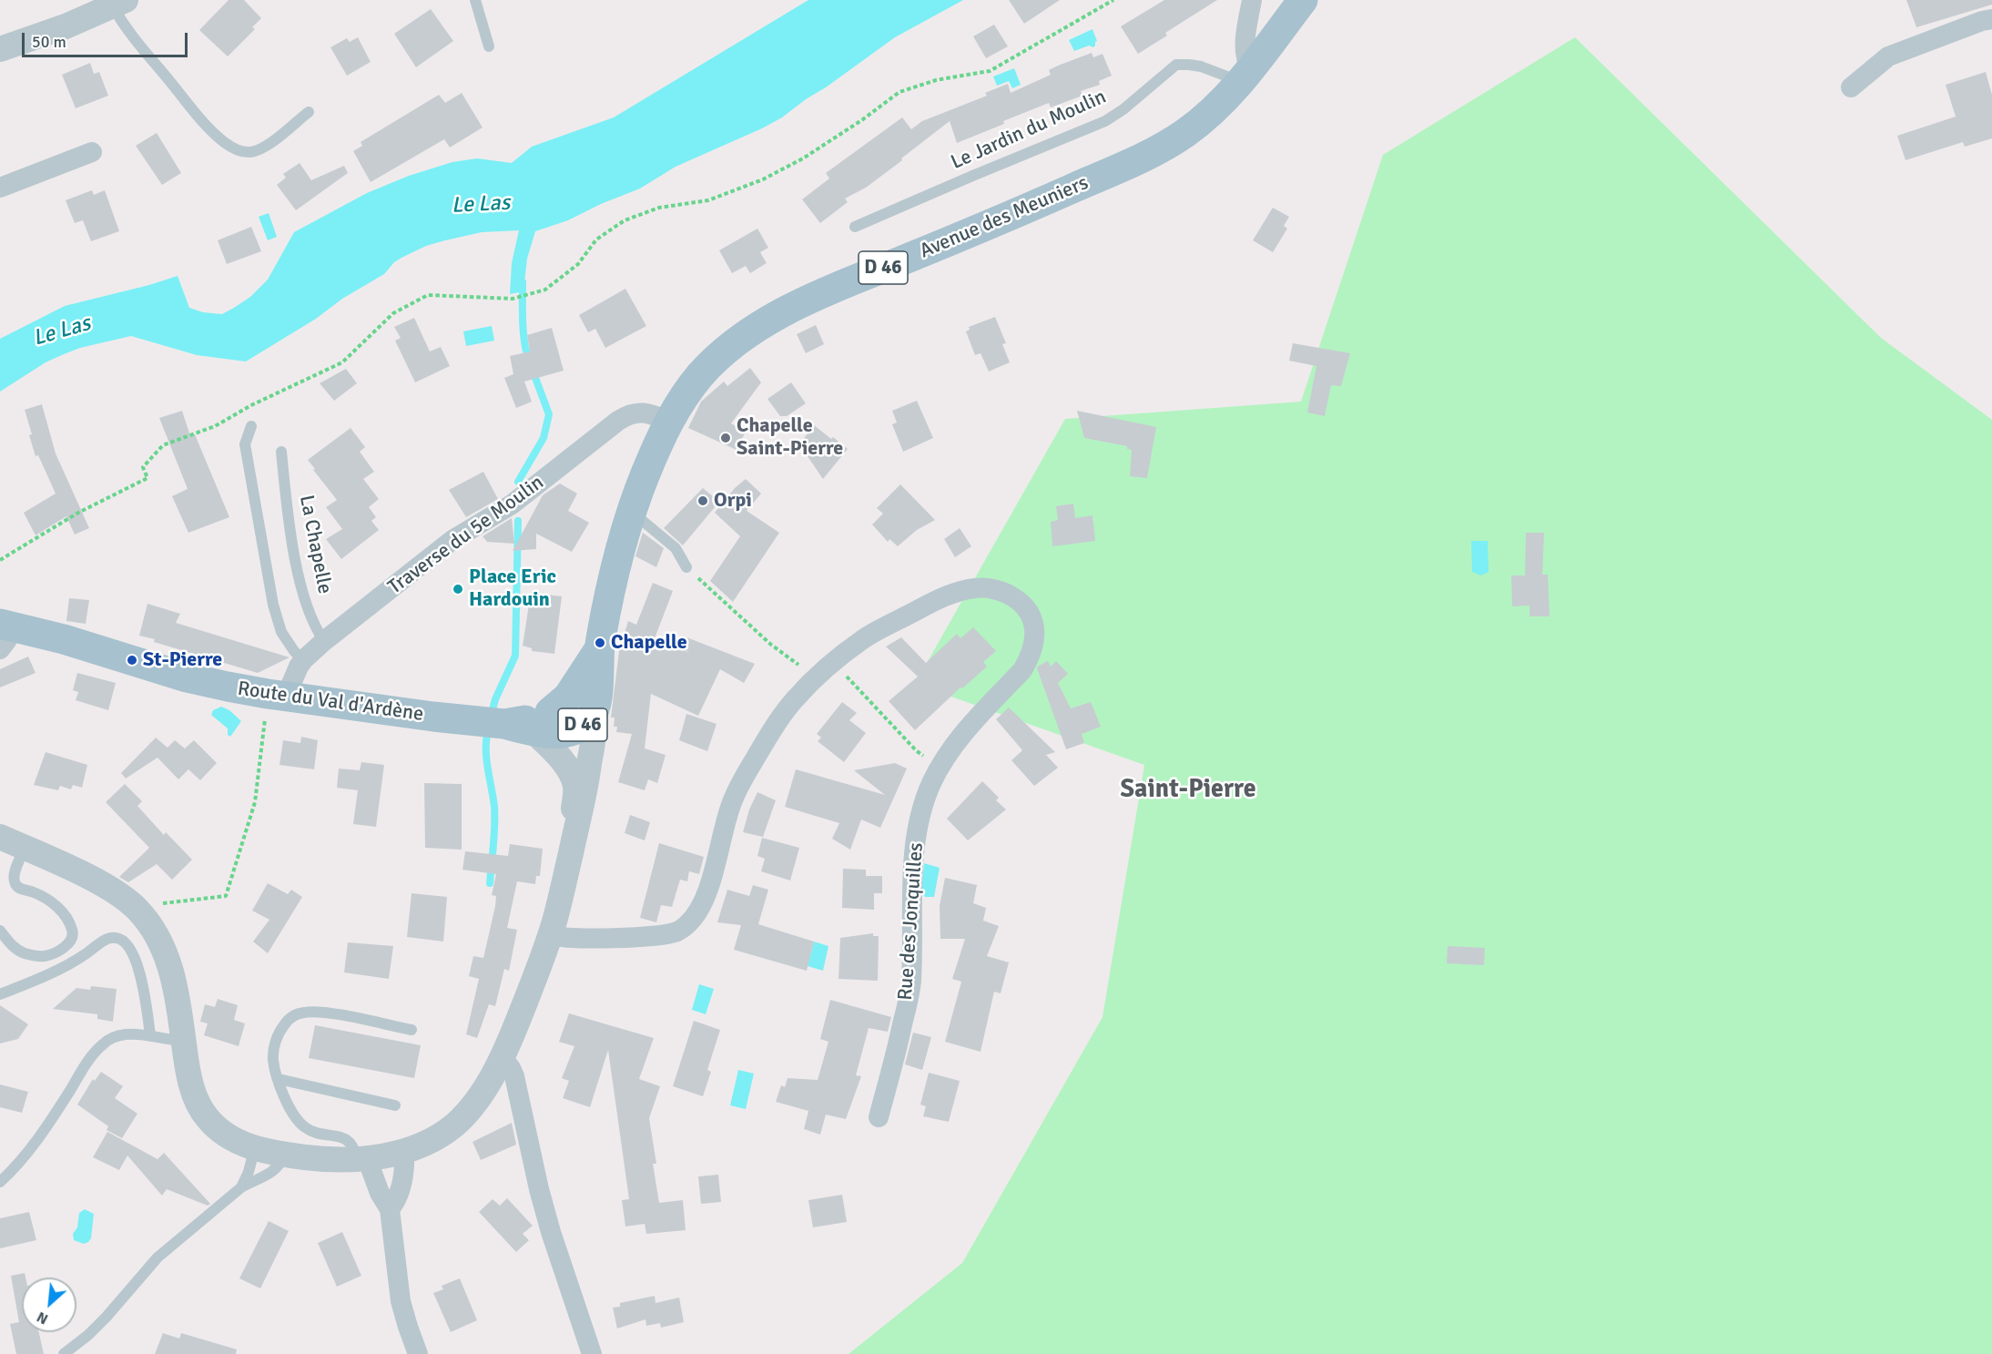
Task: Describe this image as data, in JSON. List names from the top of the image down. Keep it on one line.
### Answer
{"streets":{"main road":["Avenue des Meuniers","D 46","Route du Val d'Ardène"],"street":["Traverse du 5e Moulin","Rue des Jonquilles"],"lane":["Le Jardin du Moulin","La Chapelle"]},"crossings":[["Le Jardin du Moulin","Avenue des Meuniers"],["Avenue des Meuniers","Traverse du 5e Moulin"],["Avenue des Meuniers","Route du Val d'Ardène"],["Traverse du 5e Moulin","La Chapelle"],["Traverse du 5e Moulin","Route du Val d'Ardène"]],"districts":["Saint-Pierre"],"water":["Le Las"],"places":["Chapelle Saint-Pierre","Orpi","Place Eric Hardouin","Chapelle","St-Pierre"],"scale_bar":"50 m","north":"bottom left"}
